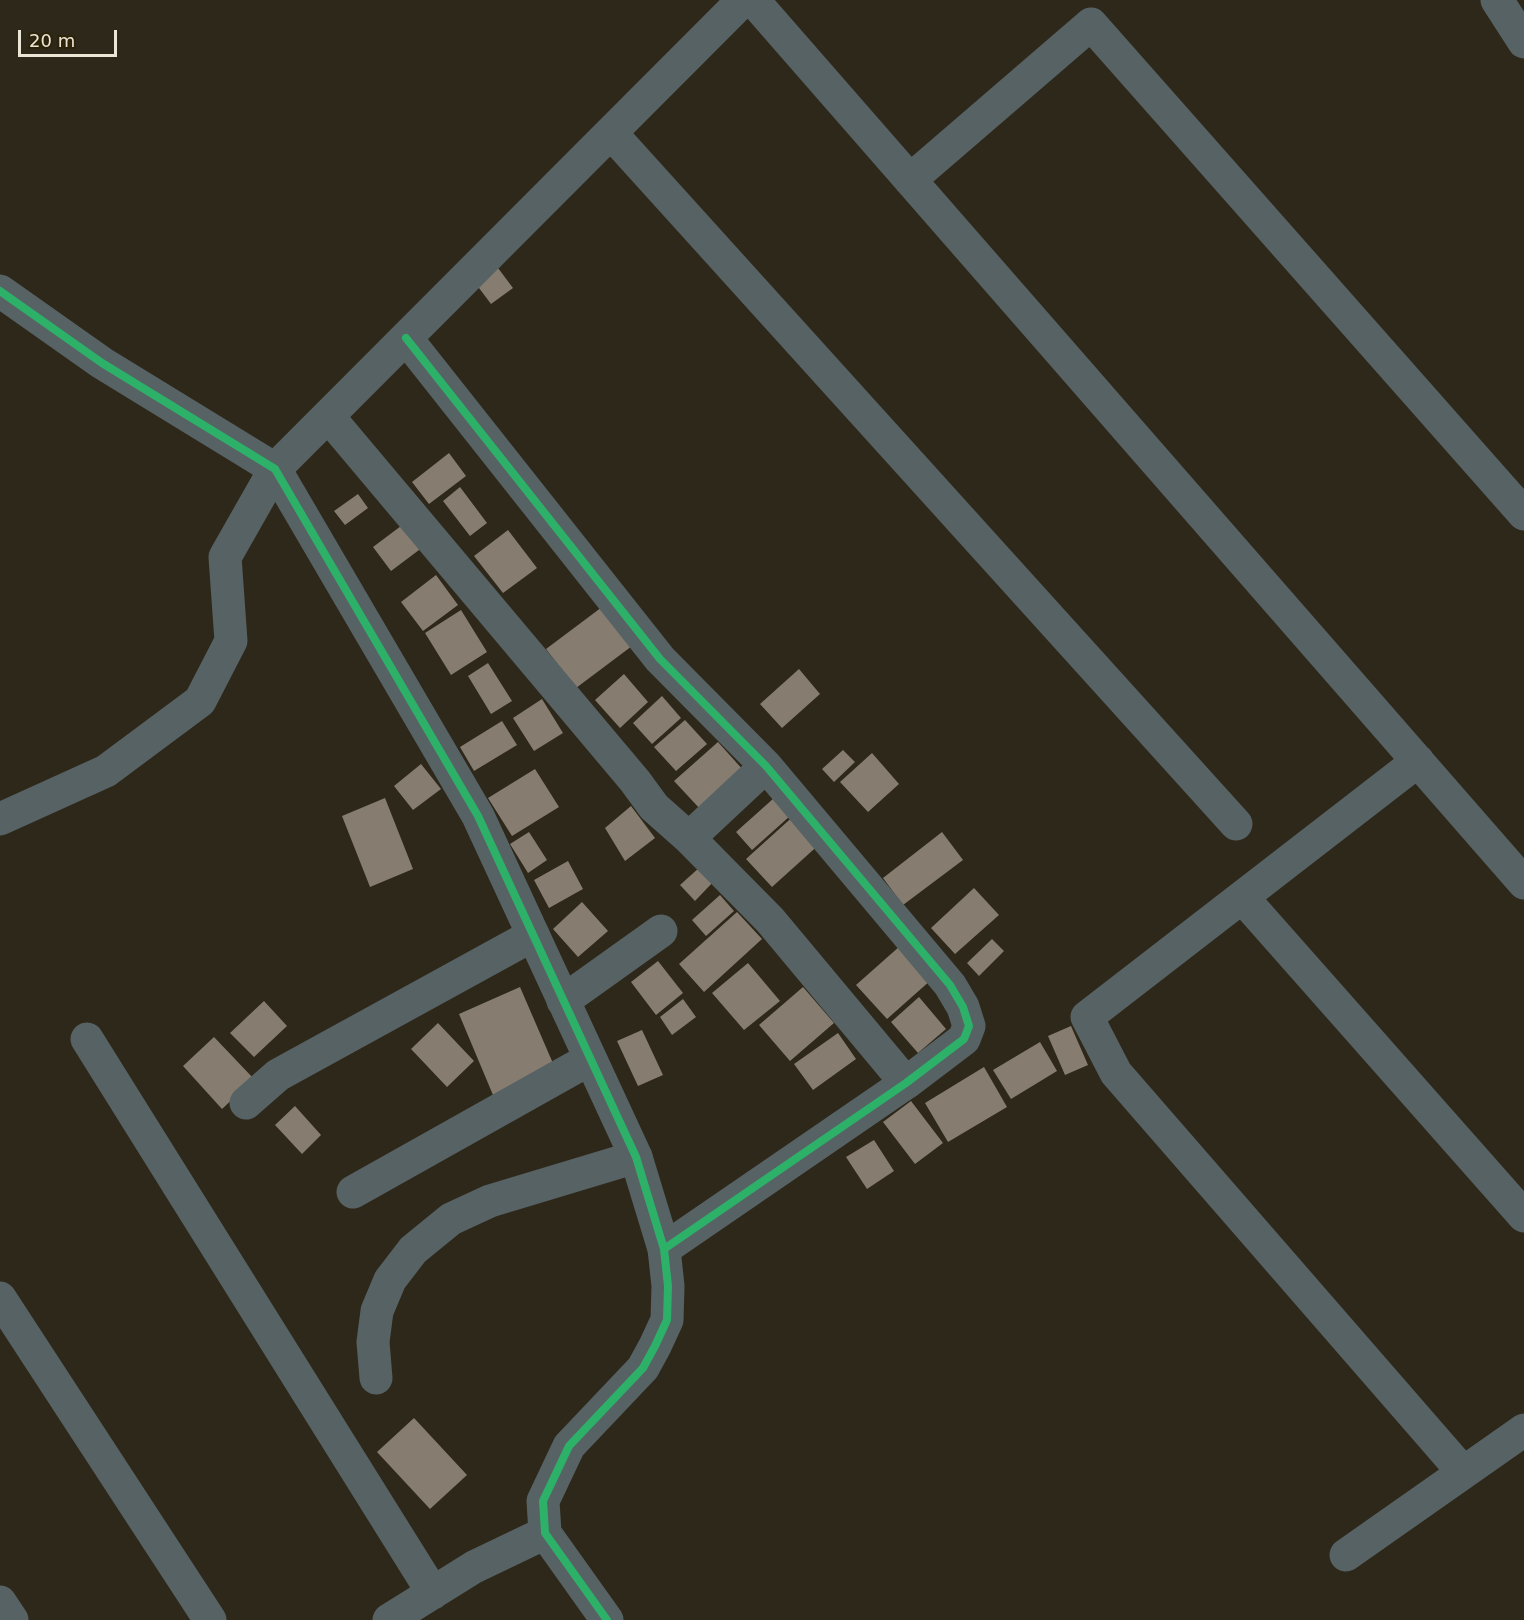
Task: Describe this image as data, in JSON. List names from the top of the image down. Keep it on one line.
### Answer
{"scale_bar":"20 m"}
